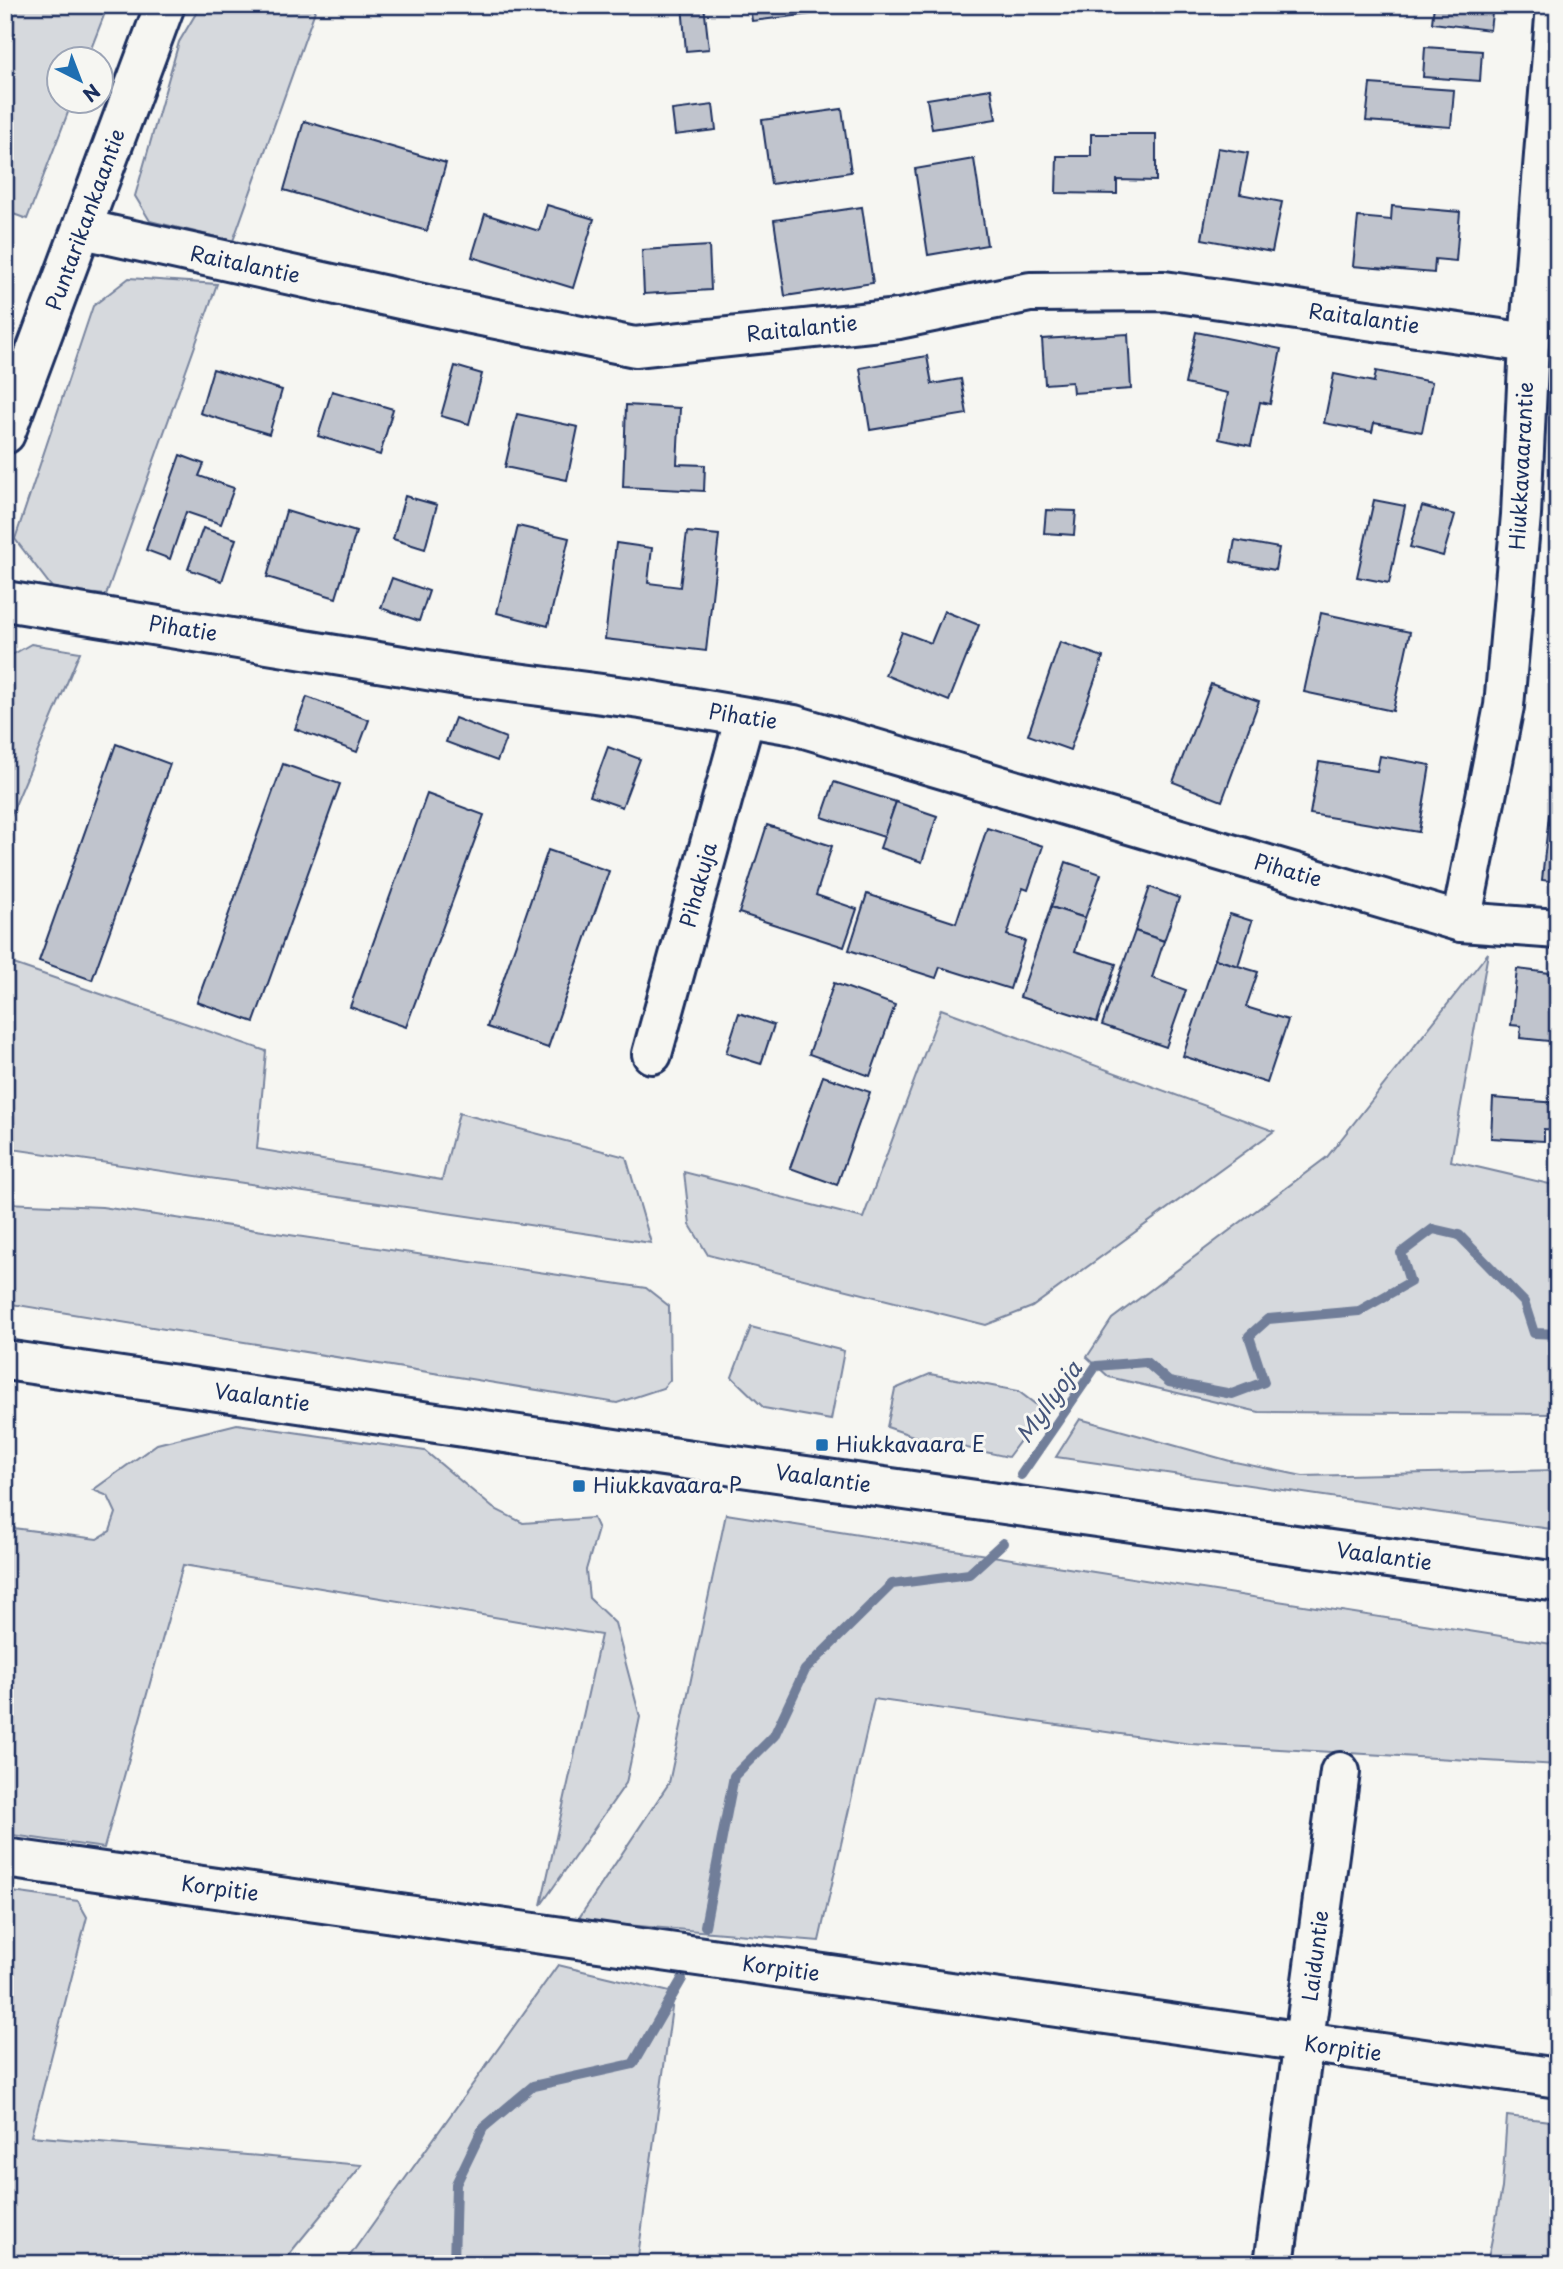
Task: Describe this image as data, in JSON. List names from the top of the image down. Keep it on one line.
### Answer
{"streets":{"street":["Puntarikankaantie","Raitalantie","Hiukkavaarantie","Pihatie","Pihakuja","Vaalantie","Korpitie","Laiduntie"]},"crossings":[["Puntarikankaantie","Raitalantie"],["Raitalantie","Hiukkavaarantie"],["Hiukkavaarantie","Pihatie"],["Pihatie","Pihakuja"],["Korpitie","Laiduntie"]],"water":["Myllyoja"],"places":{"transit":["Hiukkavaara E","Hiukkavaara P"]},"north":"bottom right"}
